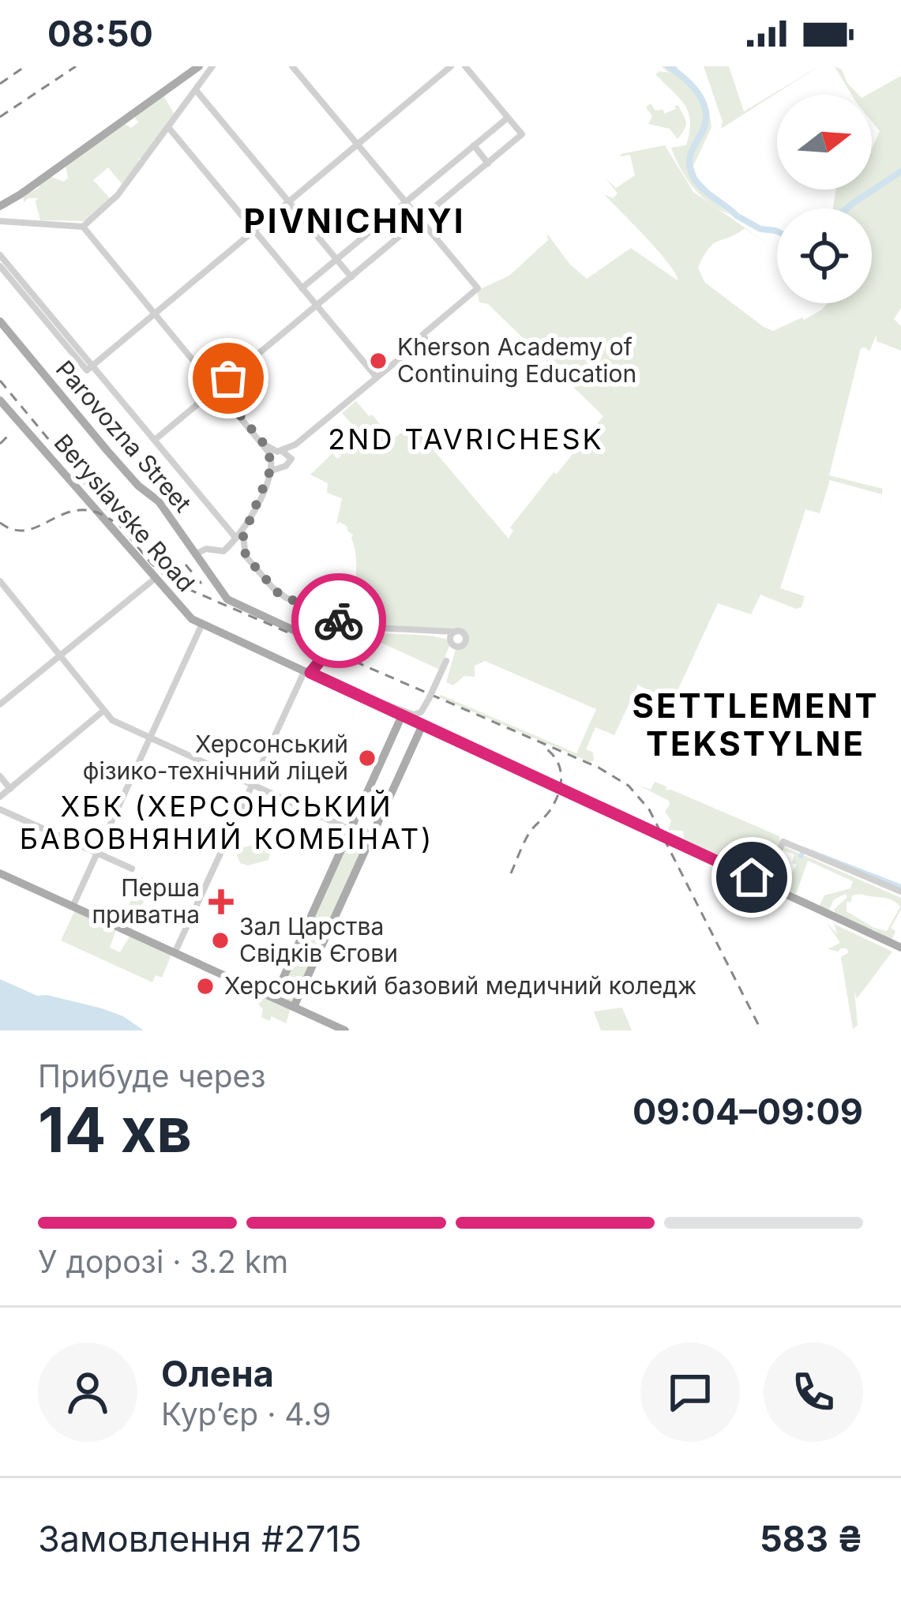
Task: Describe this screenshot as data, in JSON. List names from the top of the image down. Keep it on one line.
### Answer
{"streets":{"main road":["Parovozna Street","Beryslavske Road"]},"districts":["PIVNICHNYI","2ND TAVRICHESK","SETTLEMENT TEKSTYLNE","ХБК (ХЕРСОНСЬКИЙ БАВОВНЯНИЙ КОМБІНАТ)"],"places":{"other":["Kherson Academy of Continuing Education","Херсонський фізико-технічний ліцей","Зал Царства Свідків Єгови","Херсонський базовий медичний коледж"],"health":["Перша приватна"]},"north":"right","page":{"status":"08:50","heading":["14 хв","Прибуде через","09:04–09:09"],"panel":["Олена","Кур’єр · 4.9","Замовлення #2715","583 ₴"],"bar":"У дорозі · 3.2 km"}}
